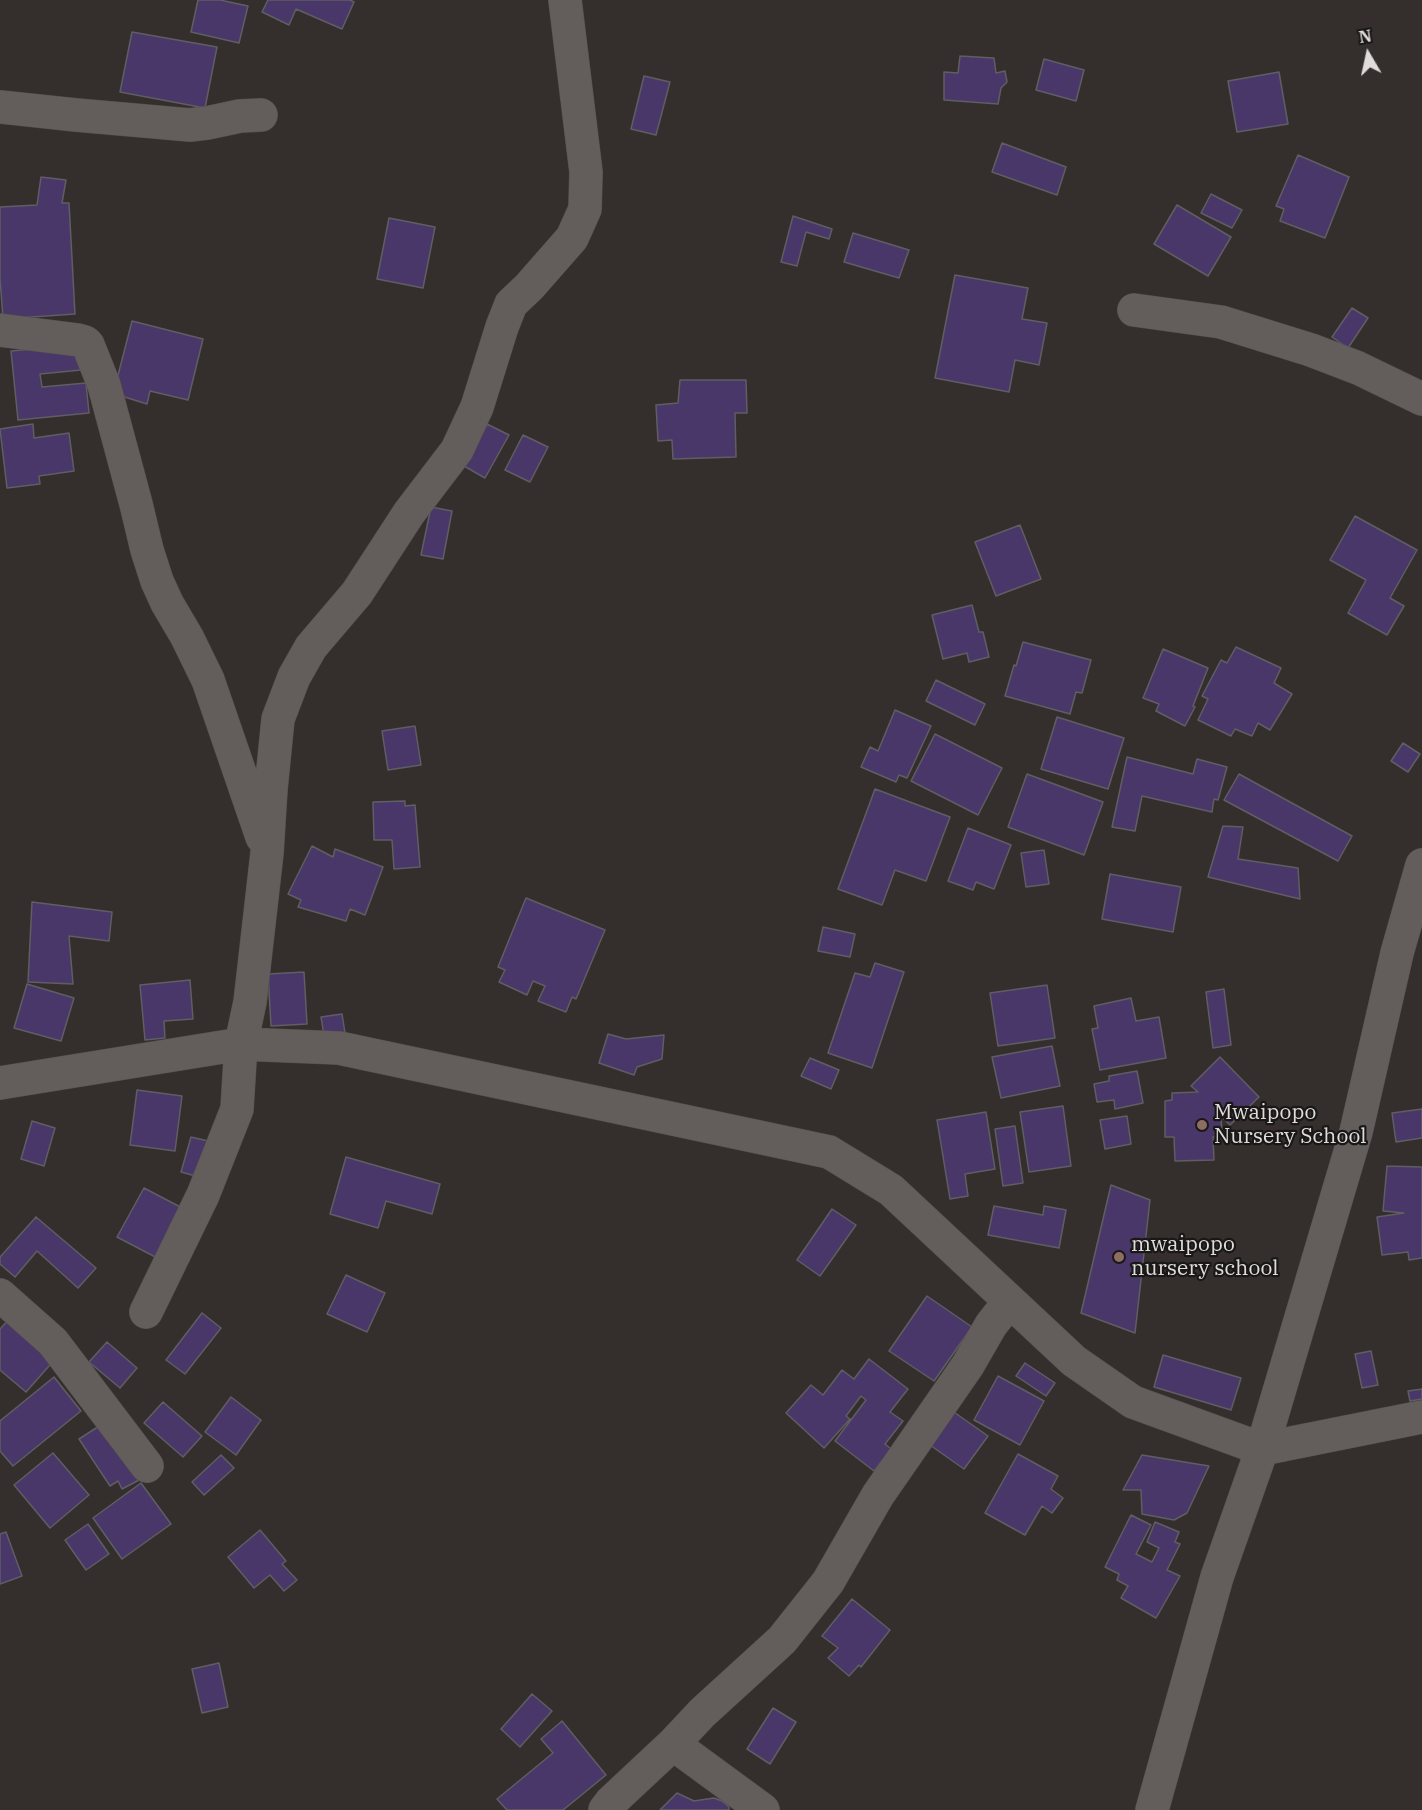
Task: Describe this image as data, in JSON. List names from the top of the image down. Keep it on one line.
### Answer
{"places":["Mwaipopo Nursery School","mwaipopo nursery school"],"north":"top"}
